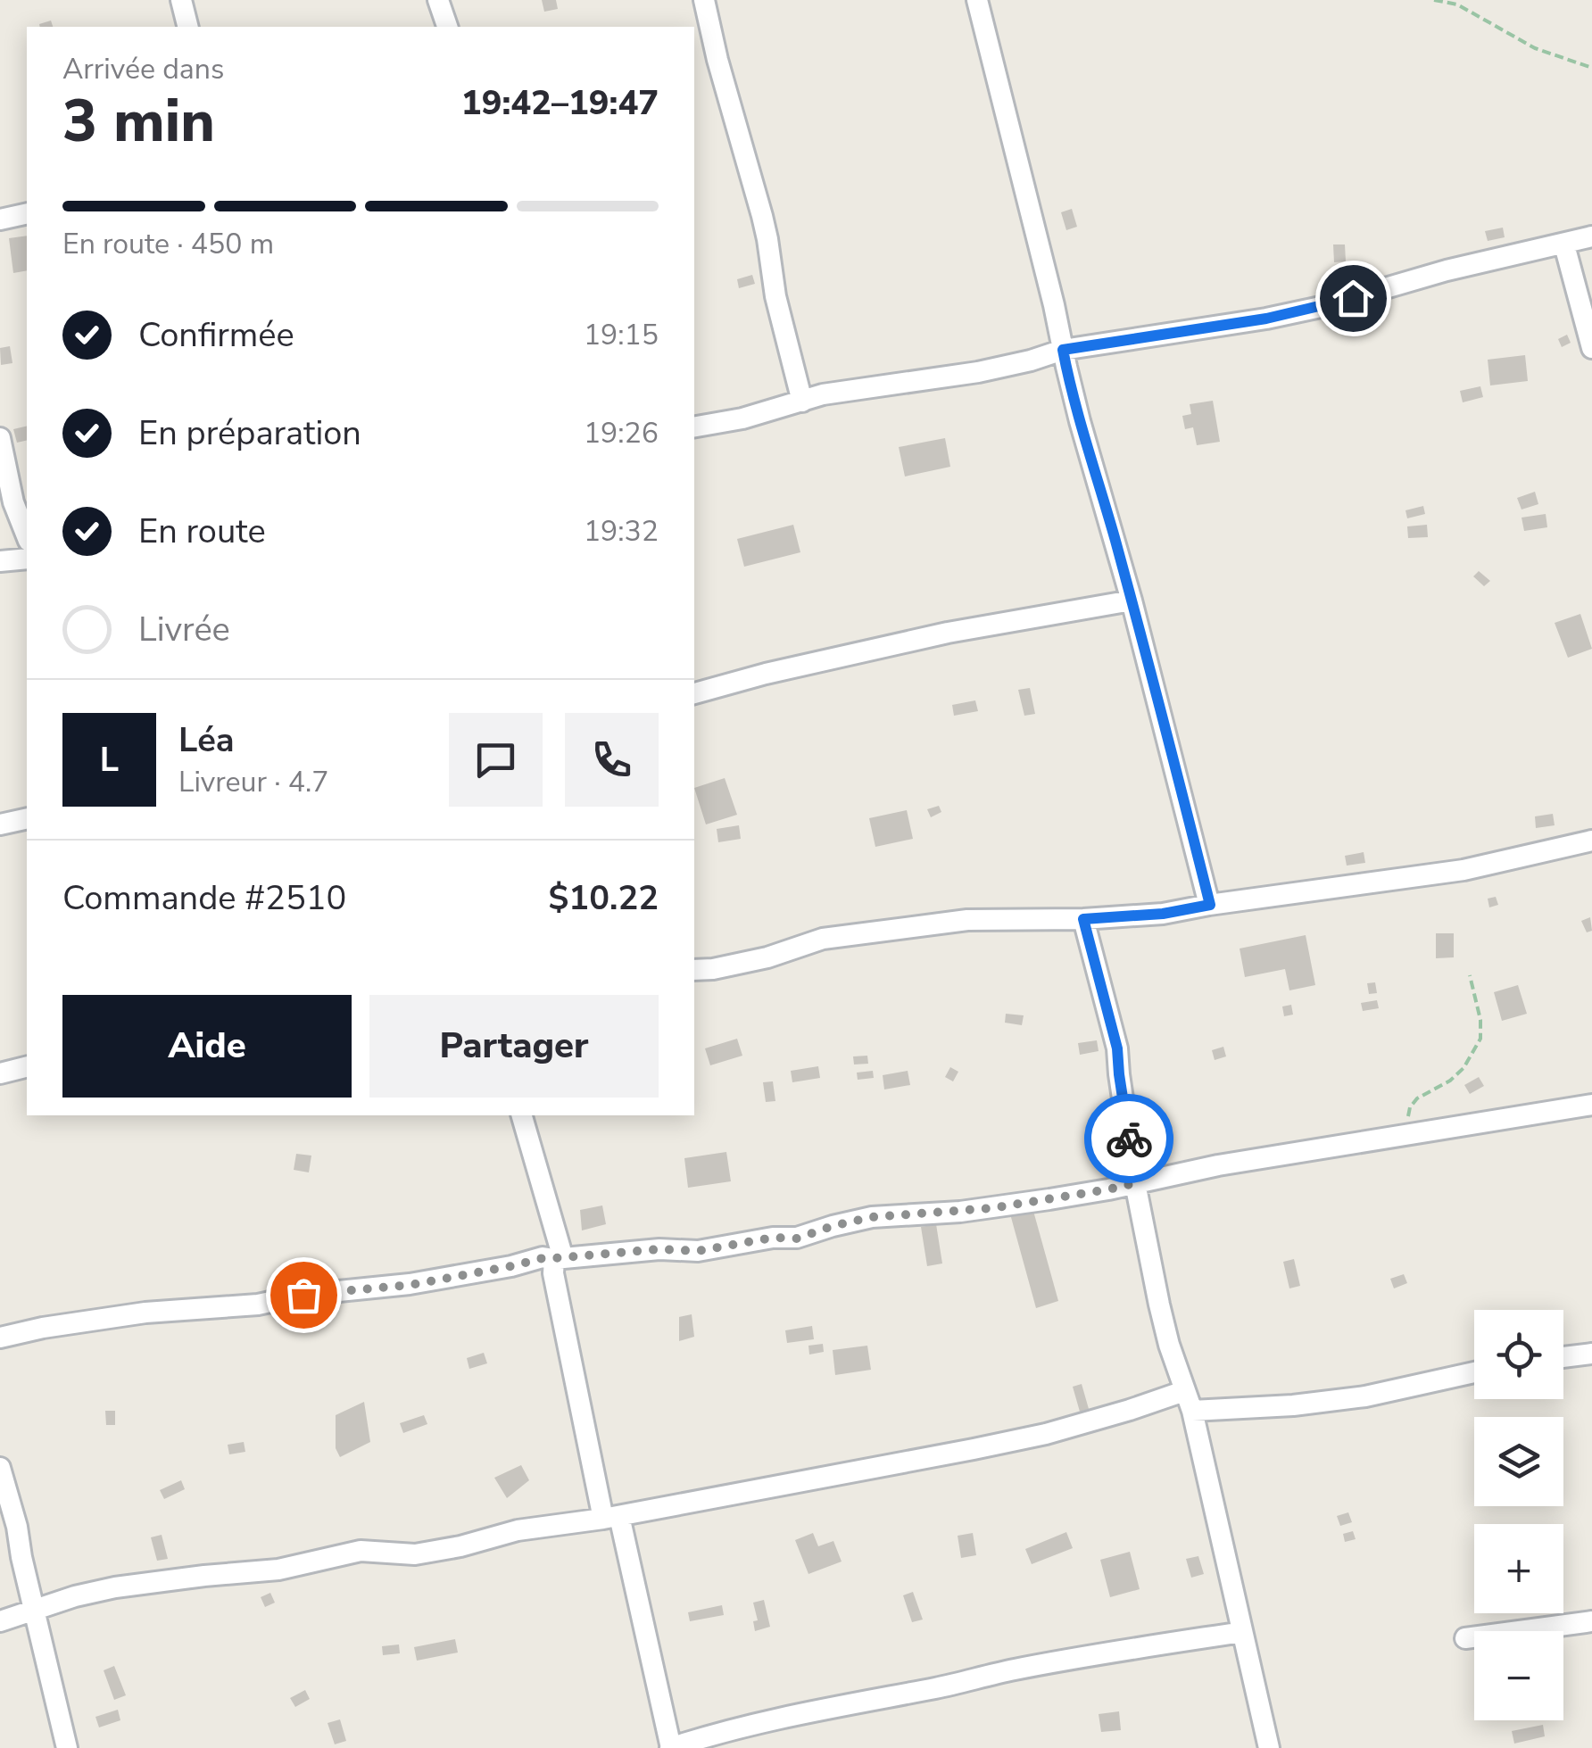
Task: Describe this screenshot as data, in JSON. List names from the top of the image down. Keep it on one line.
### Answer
{"page":{"heading":["3 min","Arrivée dans","19:42–19:47"],"panel":["Léa","Livreur · 4.7","Commande #2510","$10.22"],"bar":"En route · 450 m","list":[["Confirmée","19:15"],["En préparation","19:26"],["En route","19:32"],"Livrée"],"round":"L","buttons":["Aide","Partager"],"map_buttons":["+","−"]}}
